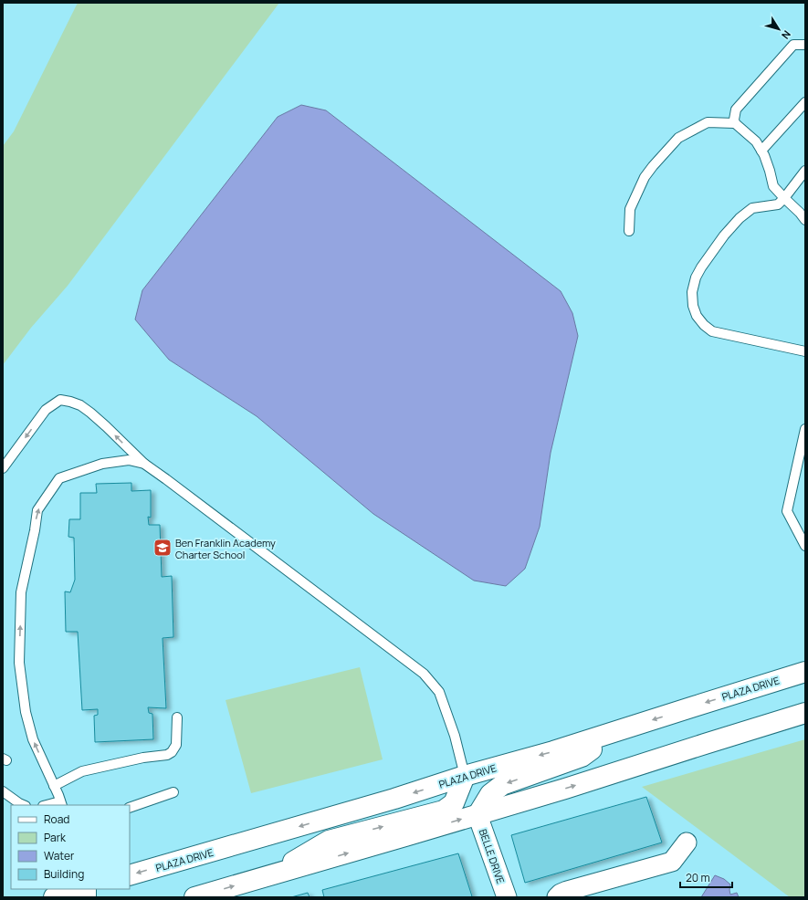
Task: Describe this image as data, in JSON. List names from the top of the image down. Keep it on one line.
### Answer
{"streets":{"street":["PLAZA DRIVE","BELLE DRIVE"]},"places":{"school or university":["Ben Franklin Academy Charter School"]},"legend":["Road","Park","Water","Building"],"scale_bar":"20 m","north":"bottom right"}
